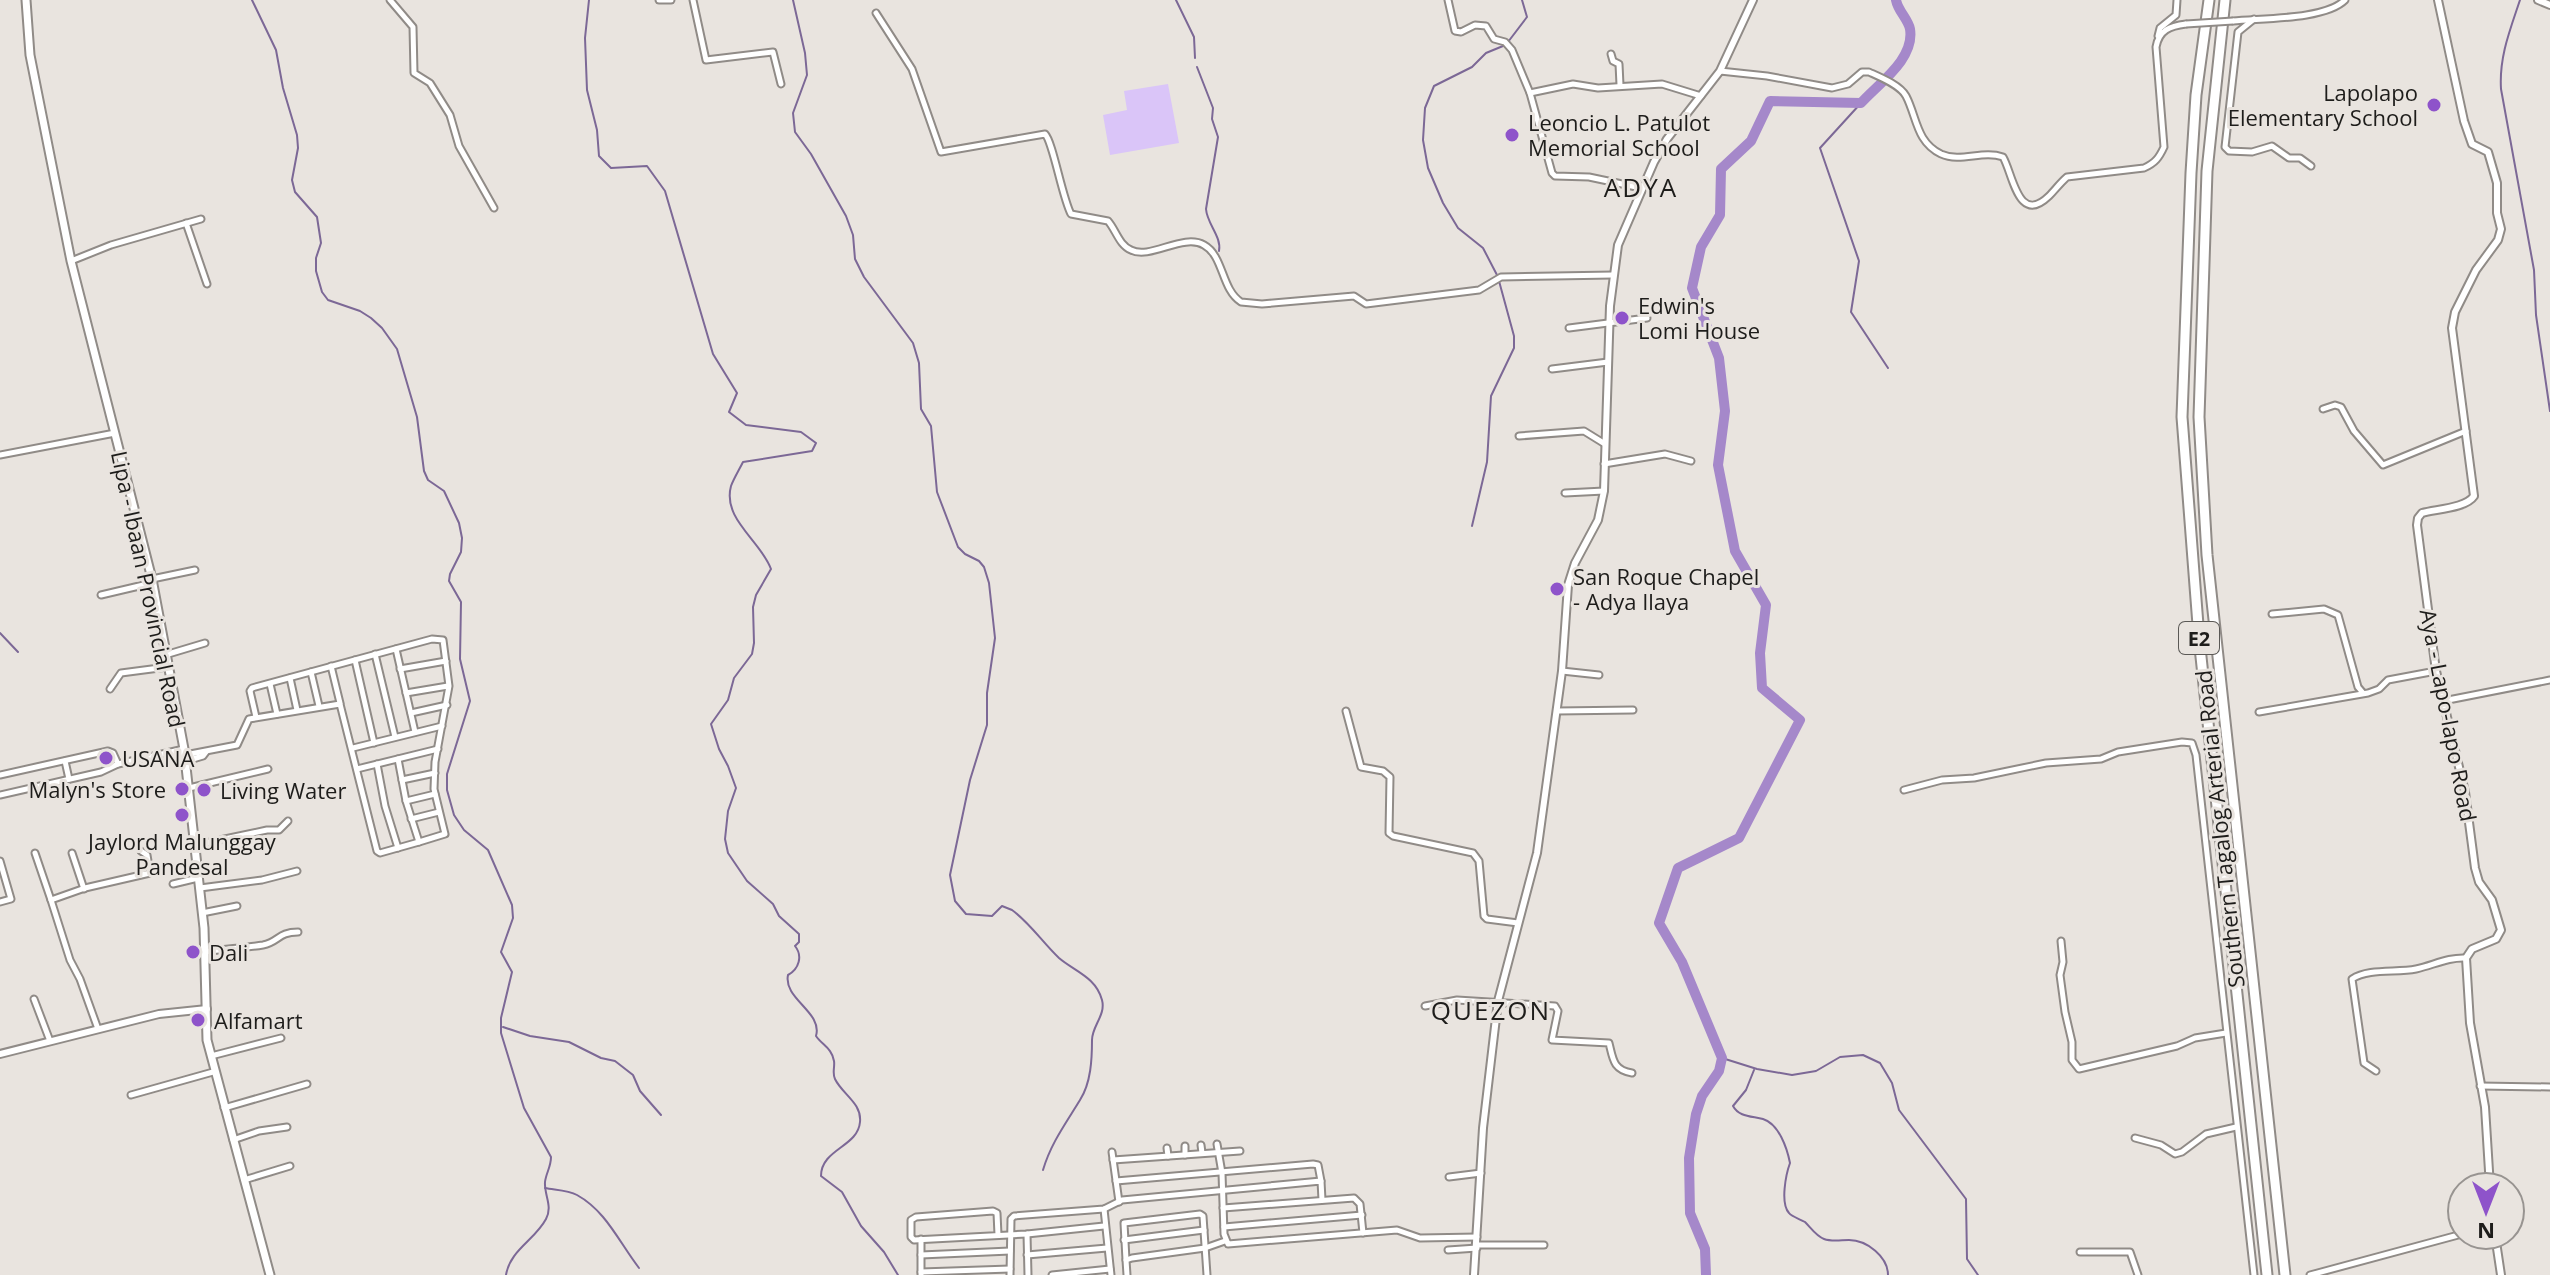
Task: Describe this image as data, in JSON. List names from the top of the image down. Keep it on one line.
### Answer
{"streets":{"highway":["E2","Southern Tagalog Arterial Road"],"main road":["Lipa - Ibaan Provincial Road"],"street":["Aya - Lapo-lapo Road"]},"districts":["ADYA","QUEZON"],"places":["Lapolapo Elementary School","Leoncio L. Patulot Memorial School","Edwin's Lomi House","San Roque Chapel - Adya Ilaya","USANA","Malyn's Store","Living Water","Jaylord Malunggay Pandesal","Dali","Alfamart"],"north":"bottom"}
